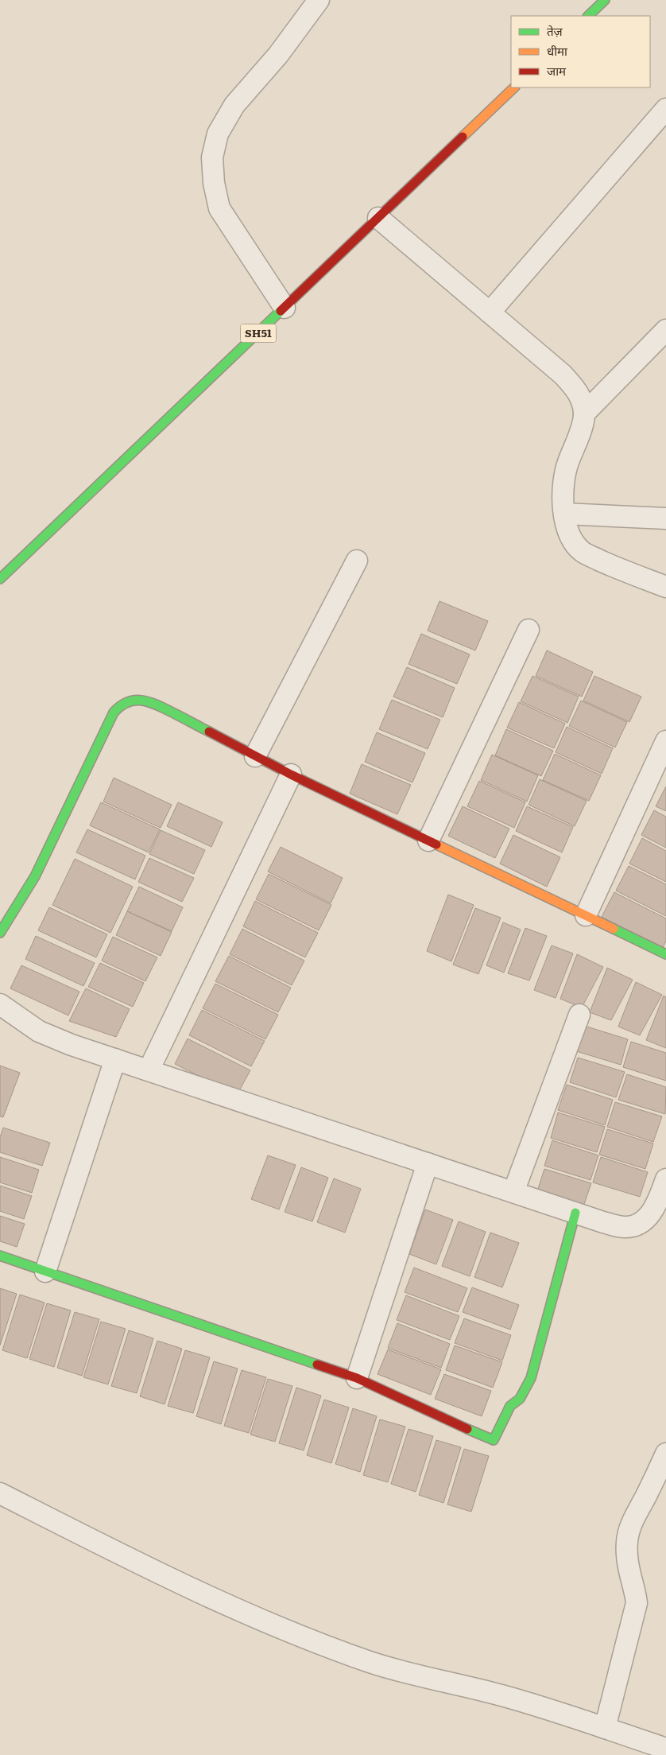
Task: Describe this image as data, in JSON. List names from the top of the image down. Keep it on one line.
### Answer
{"streets":{"street":["SH51"]},"legend":["तेज़","धीमा","जाम"]}
